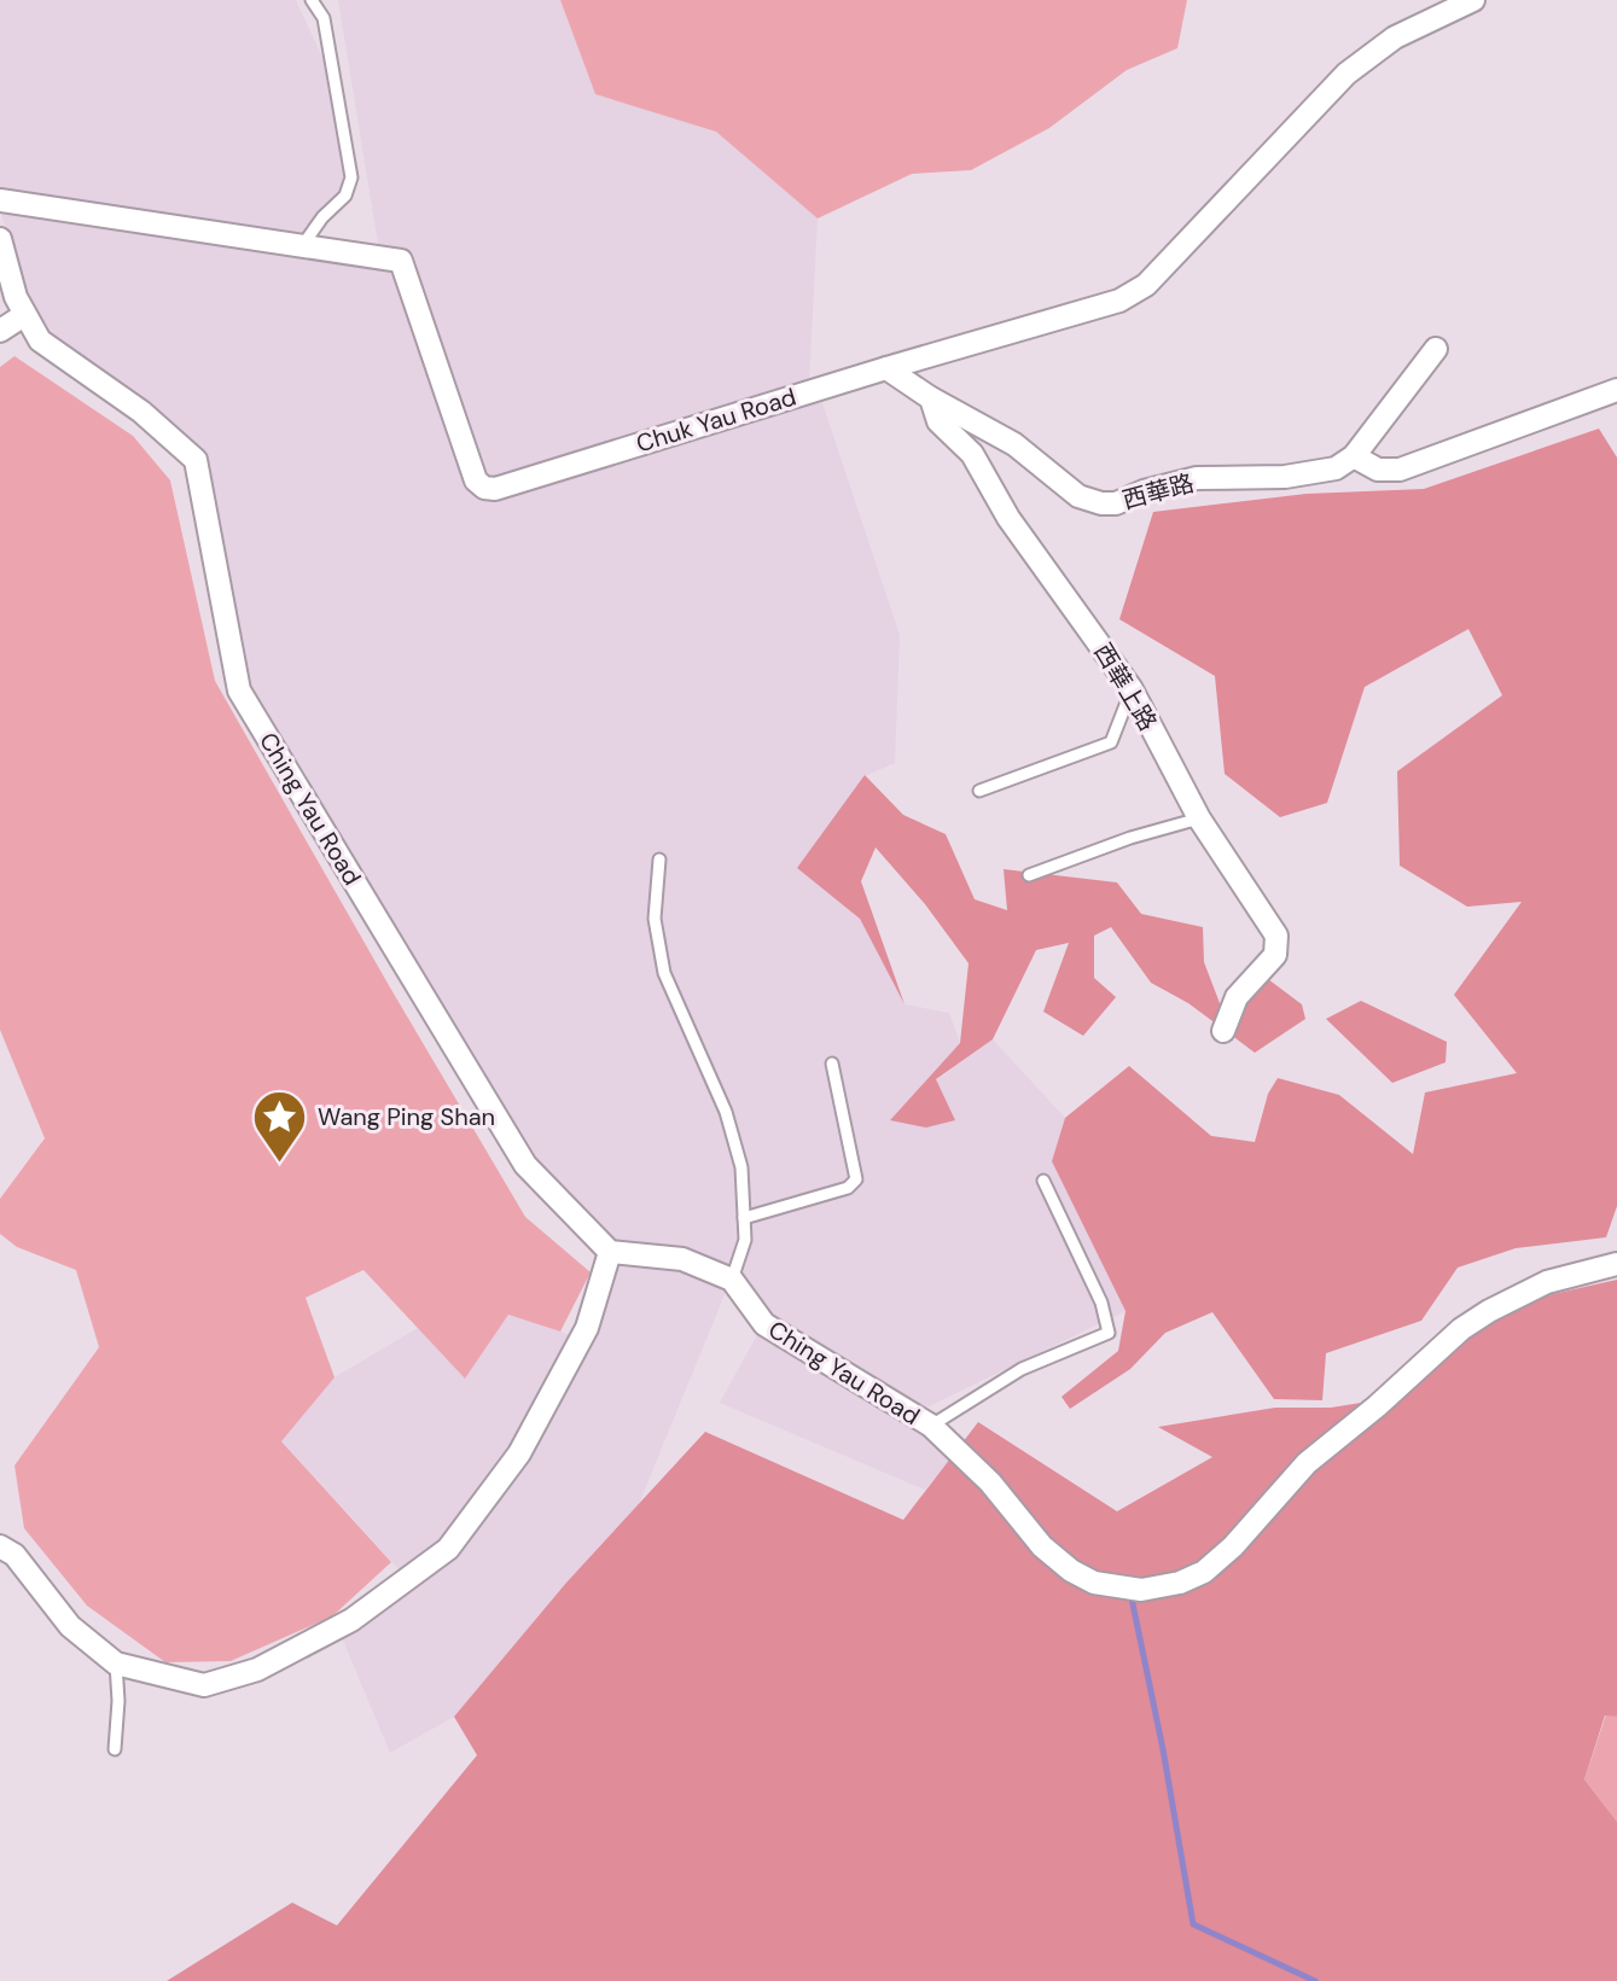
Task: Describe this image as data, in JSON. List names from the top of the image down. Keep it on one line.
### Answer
{"streets":{"street":["Chuk Yau Road","西華路","西華上路","Ching Yau Road"]},"crossings":[["Chuk Yau Road","西華上路"],["西華路","西華上路"]],"places":{"place":["Wang Ping Shan"]}}
